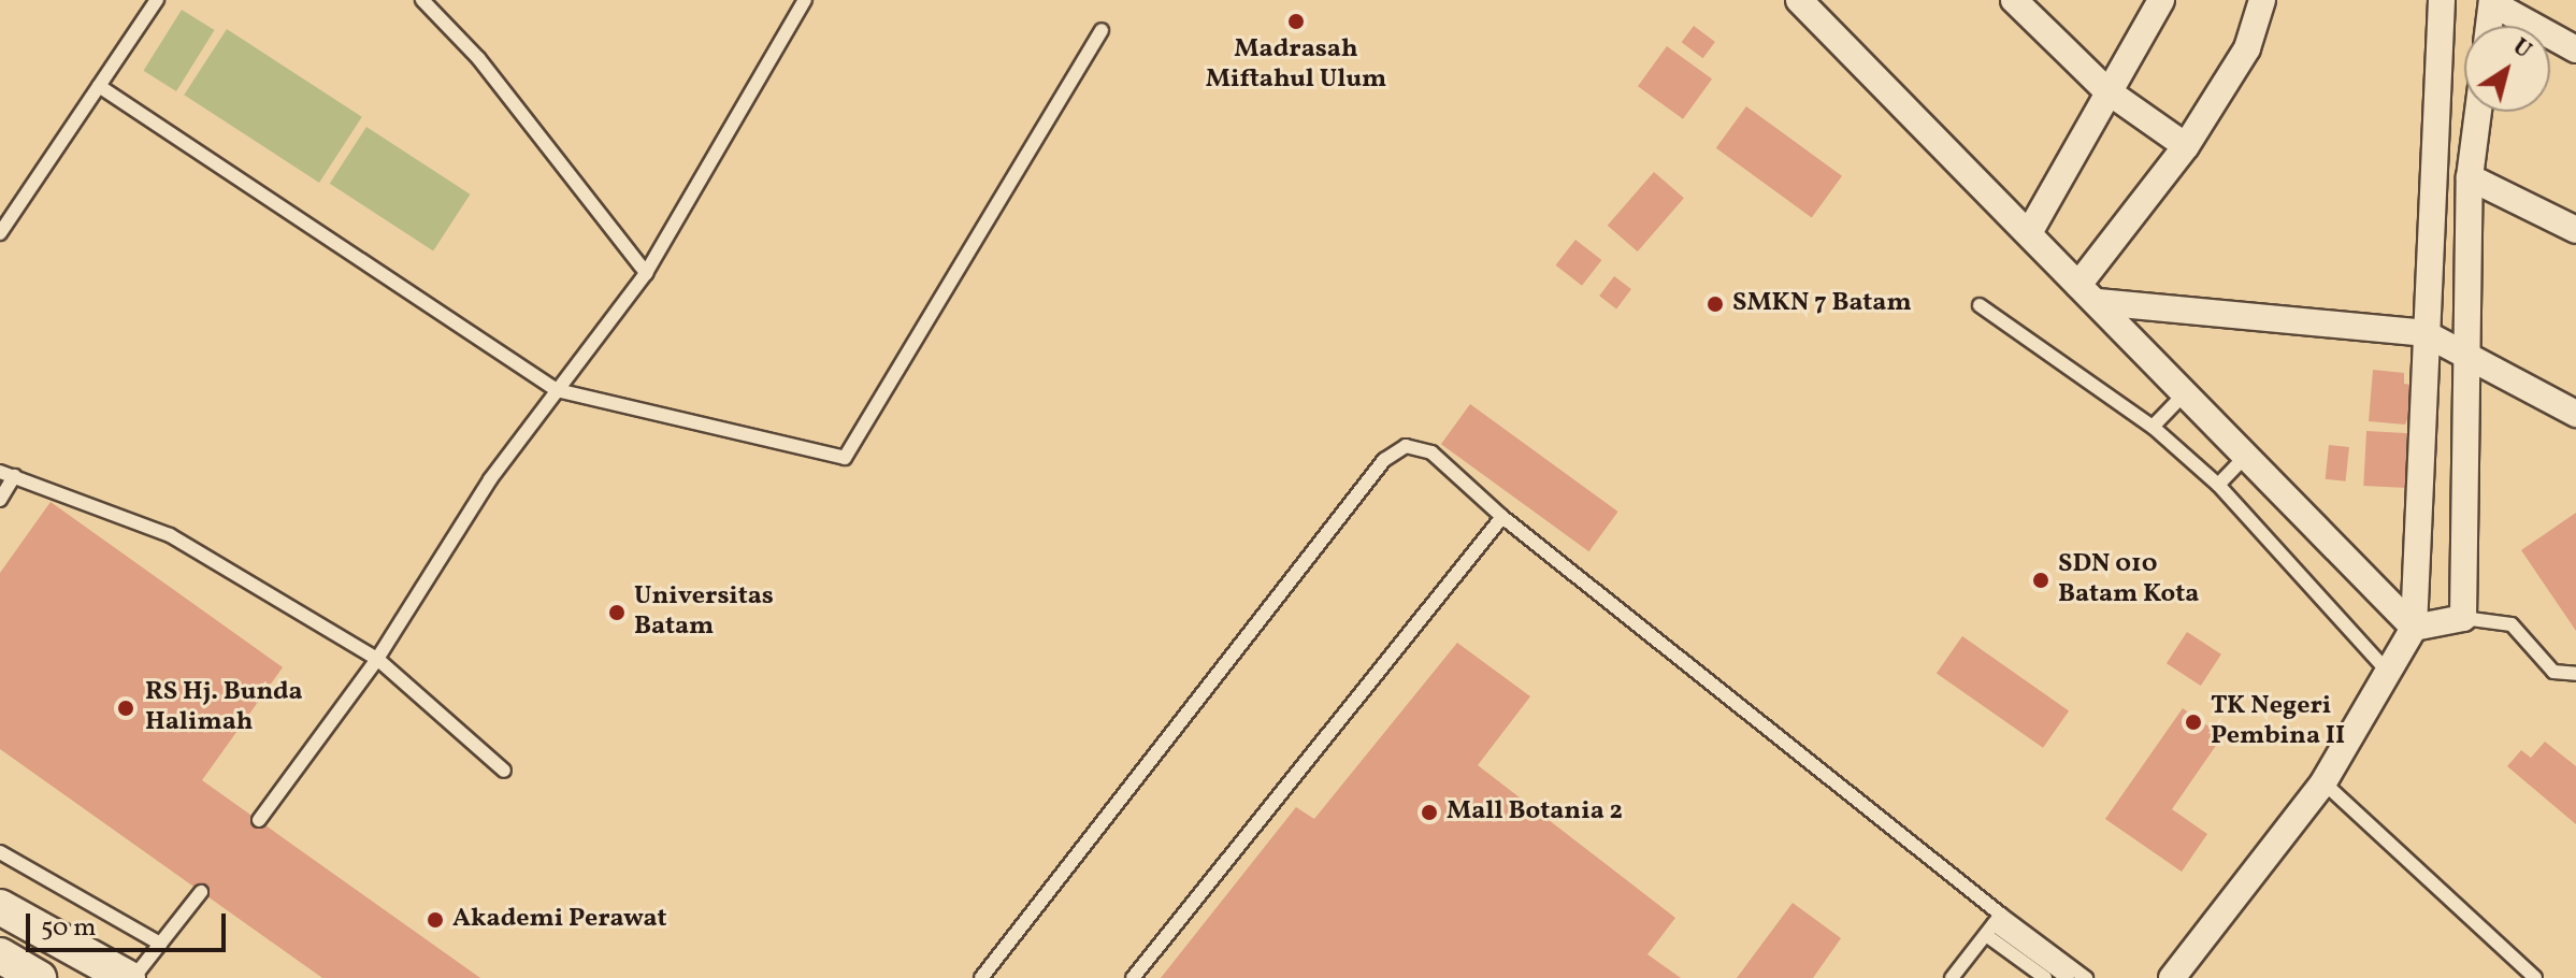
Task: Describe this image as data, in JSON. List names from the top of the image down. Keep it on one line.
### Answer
{"places":["Madrasah Miftahul Ulum","SMKN 7 Batam","SDN 010 Batam Kota","Universitas Batam","RS Hj. Bunda Halimah","TK Negeri Pembina II","Mall Botania 2","Akademi Perawat"],"scale_bar":"50 m","north":"top right"}
